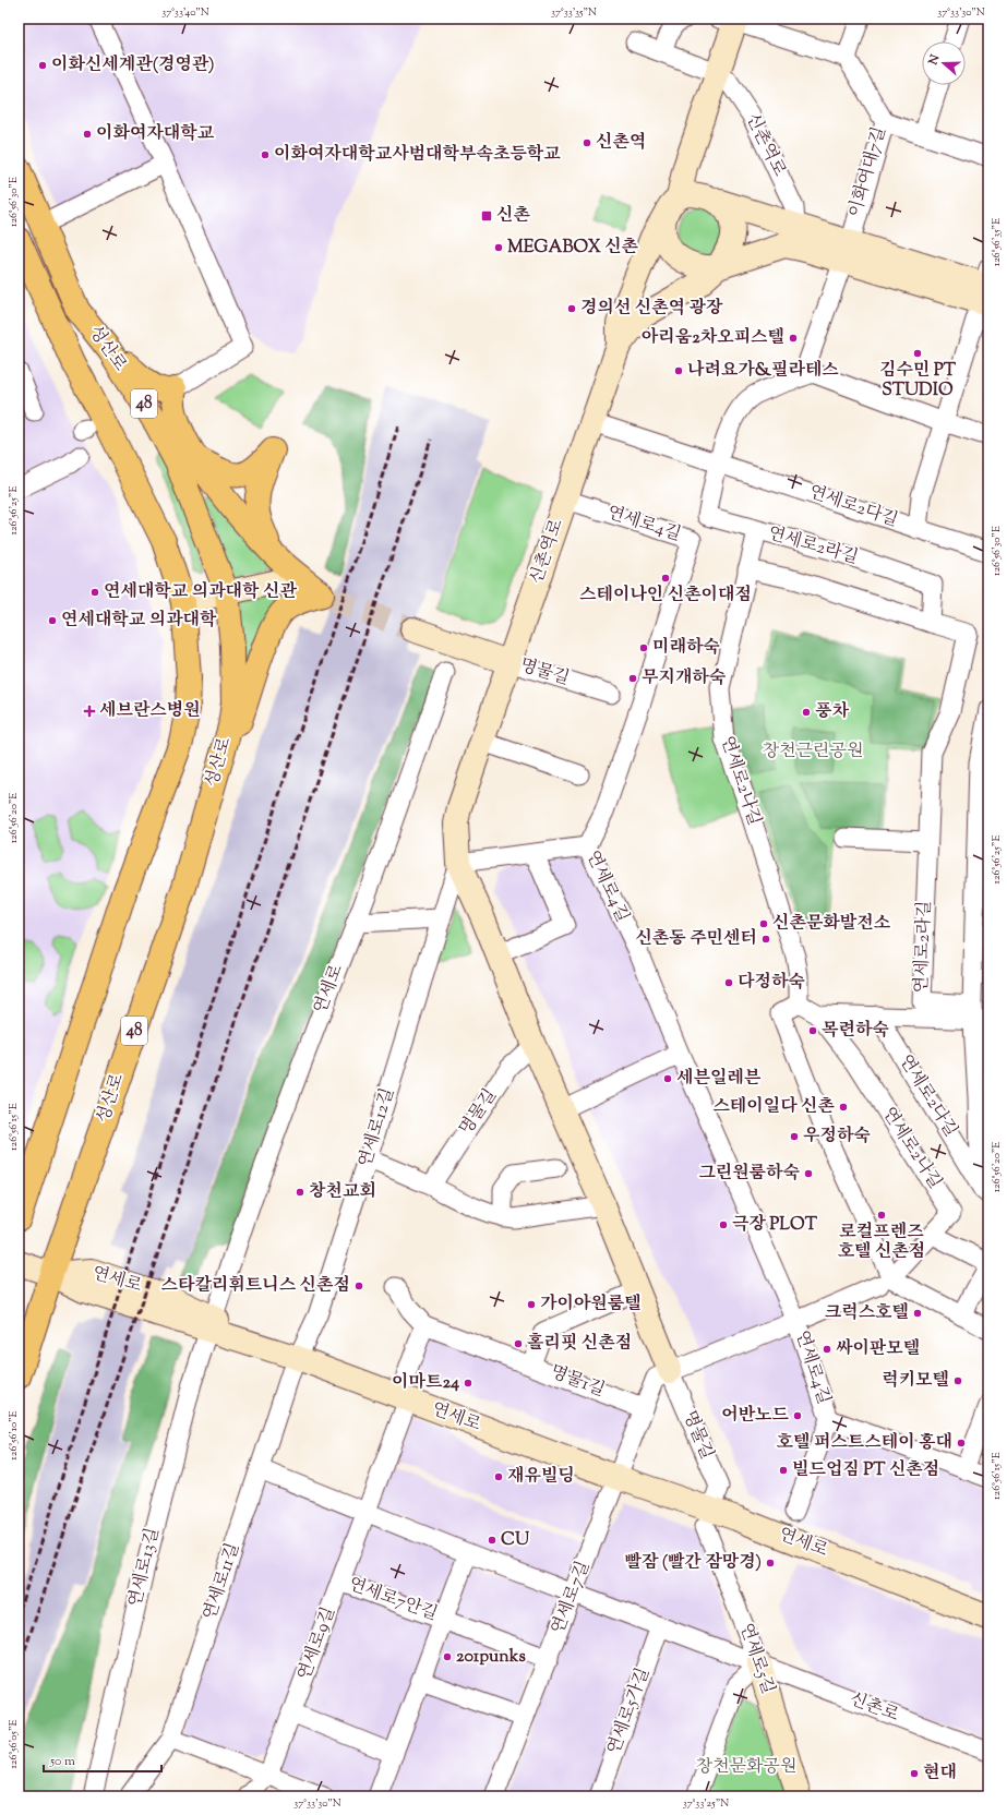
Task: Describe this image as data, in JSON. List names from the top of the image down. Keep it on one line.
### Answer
{"streets":{"main road":["성산로","48"],"street":["신촌역로","이화여대7길","연세로2다길","연세로4길","연세로2라길","명물길","연세로2나길","연세로","연세로12길","명물1길","연세로13길","연세로11길","연세로7길","연세로7안길","연세로9길","연세로5길","신촌로","연세로5가길"]},"crossings":[["신촌역로","이화여대7길"],["신촌역로","연세로2다길"],["신촌역로","연세로4길"],["신촌역로","명물길"],["성산로","연세로"],["연세로2다길","연세로2라길"],["연세로4길","연세로2나길"],["연세로2라길","연세로2나길"],["명물길","연세로12길"],["연세로","연세로12길"],["연세로","연세로13길"],["연세로","연세로11길"],["연세로","연세로7길"],["연세로","연세로9길"],["연세로12길","연세로11길"],["연세로7길","연세로7안길"],["연세로7안길","연세로9길"],["연세로5길","신촌로"]],"parks":["창천근린공원","창천문화공원"],"places":{"other":["이화신세계관(경영관)","이화여자대학교","신촌역","이화여자대학교사범대학부속초등학교","MEGABOX 신촌","경의선 신촌역 광장","아리움2차오피스텔","김수민 PT STUDIO","나려요가&필라테스","스테이나인 신촌이대점","연세대학교 의과대학 신관","연세대학교 의과대학","미래하숙","무지개하숙","풍차","신촌문화발전소","신촌동 주민센터","다정하숙","목련하숙","세븐일레븐","스테이일다 신촌","우정하숙","그린원룸하숙","창천교회","로컬프렌즈 호텔 신촌점","극장 PLOT","스타칼리휘트니스 신촌점","가이아원룸텔","크럭스호텔","홀리핏 신촌점","싸이판모텔","럭키모텔","이마트24","어반노드","호텔 퍼스트스테이 홍대","빌드업짐 PT 신촌점","재유빌딩","CU","빨잠 (빨간 잠망경)","201punks","현대"],"transit":["신촌"],"health":["세브란스병원"]},"scale_bar":"50 m","north":"left","coordinates":["37°33'40\"N","37°33'35\"N","37°33'30\"N","126°56'30\"E","126°56'35\"E","126°56'25\"E","126°56'20\"E","126°56'15\"E","126°56'10\"E","126°56'05\"E","37°33'25\"N"]}
